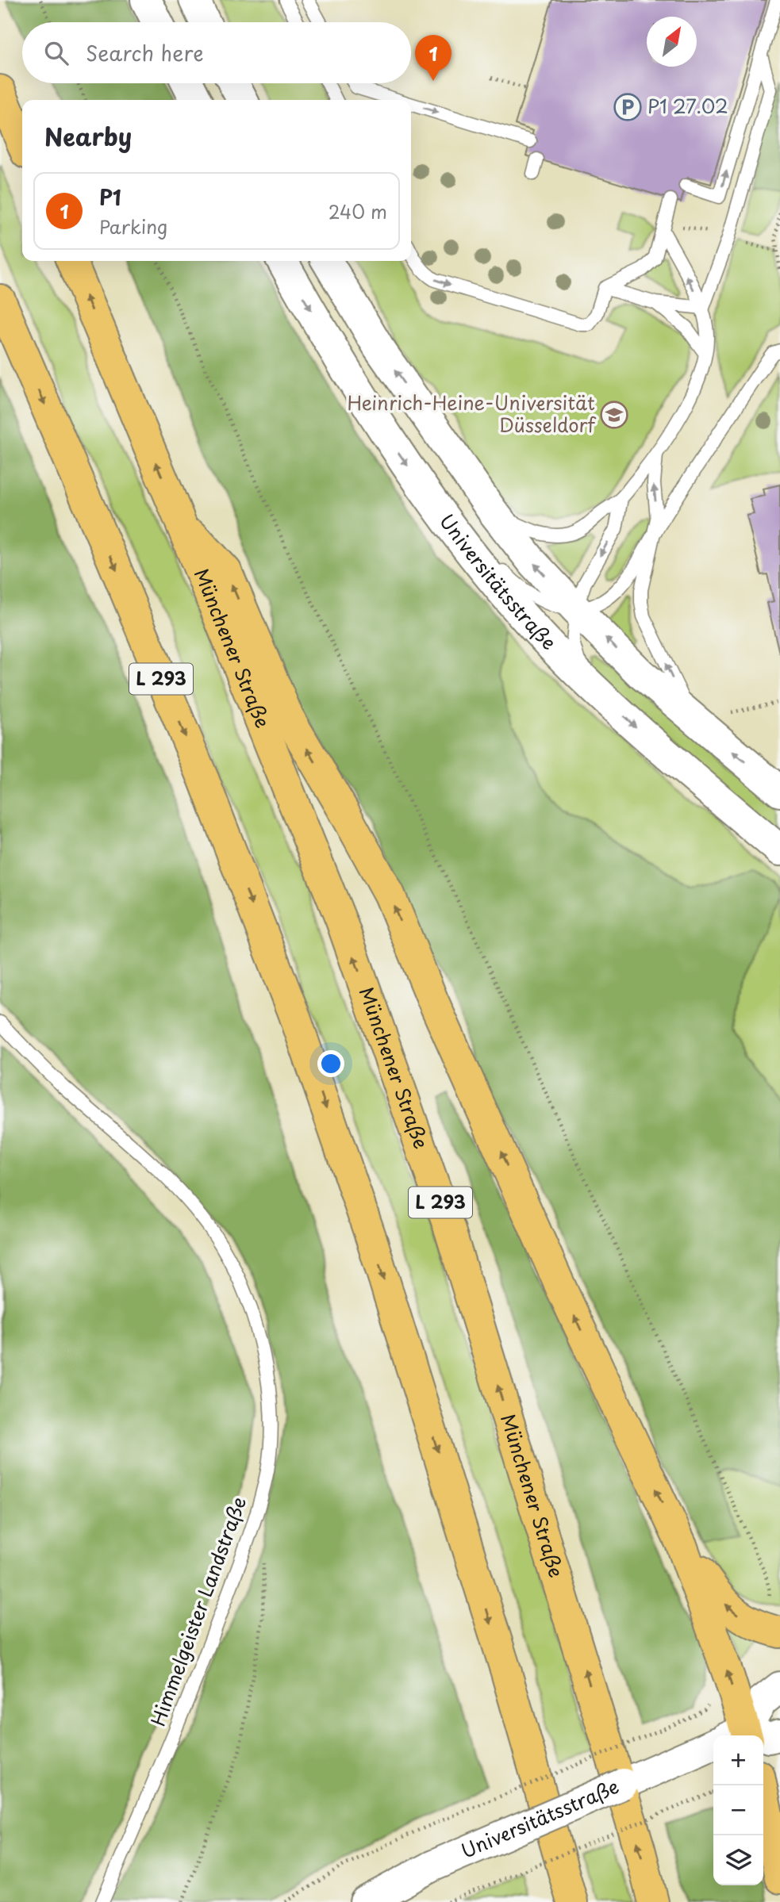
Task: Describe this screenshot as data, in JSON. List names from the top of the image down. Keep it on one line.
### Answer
{"streets":{"highway":["Münchener Straße","L 293"],"street":["Universitätsstraße"],"lane":["Himmelgeister Landstraße"]},"places":{"parking":["P1 27.02"],"school or university":["Heinrich-Heine-Universität Düsseldorf"]},"north":"top right","page":{"search":"Search here","pins":"1","heading":"Nearby","list":[{"mark":"1","name":"P1","note":"Parking","value":"240 m"}],"map_buttons":["+","−"]}}
